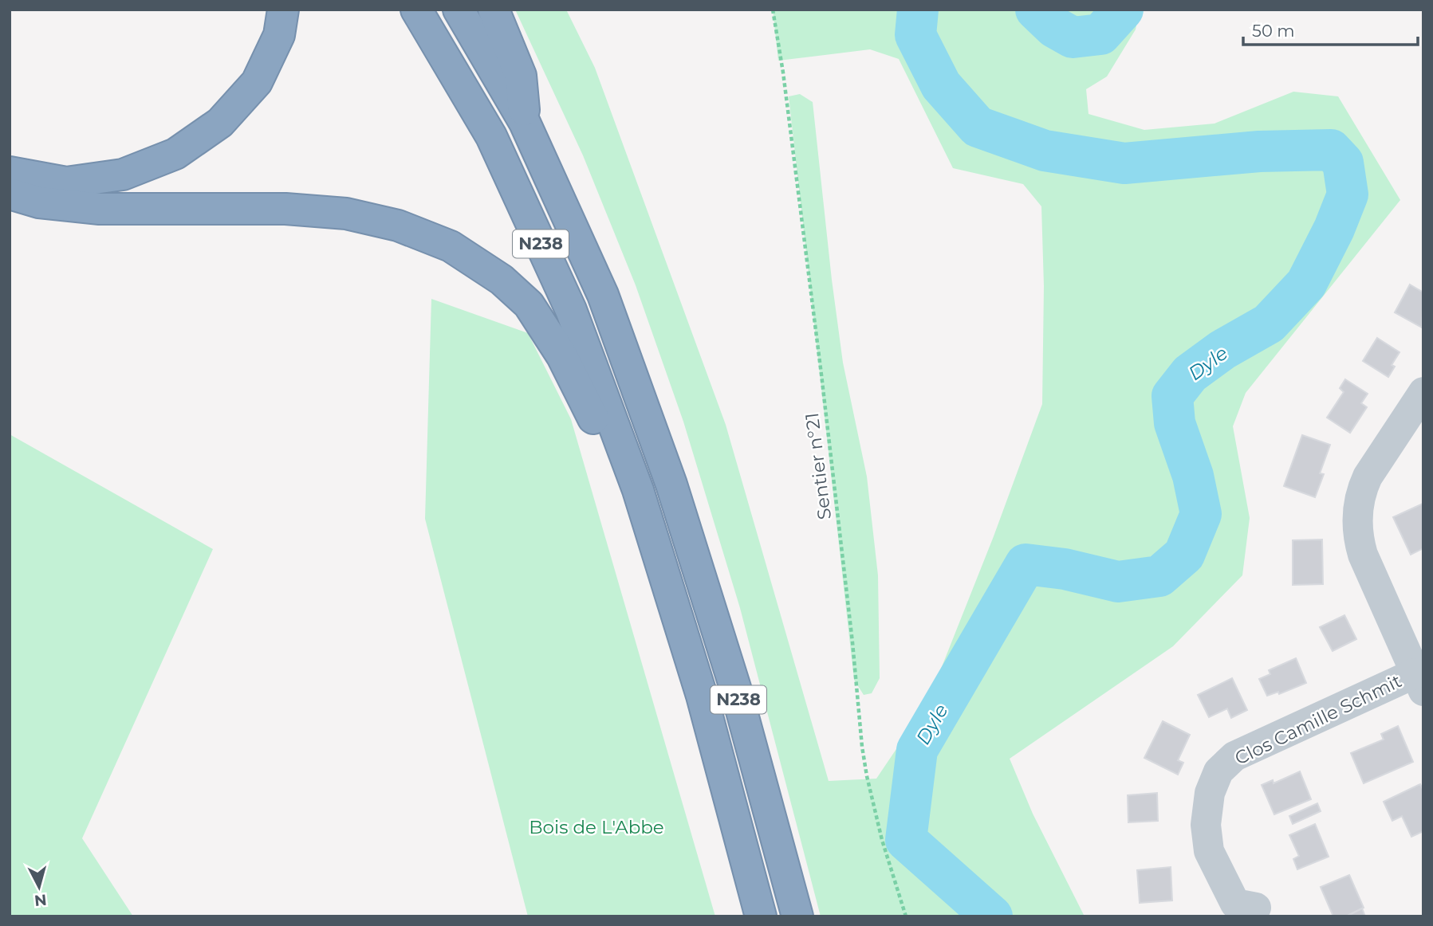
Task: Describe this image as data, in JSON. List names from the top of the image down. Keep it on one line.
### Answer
{"streets":{"highway":["N238"],"street":["Clos Camille Schmit"],"path":["Sentier n°21"]},"water":["Dyle"],"parks":["Bois de L'Abbe"],"scale_bar":"50 m","north":"bottom"}
